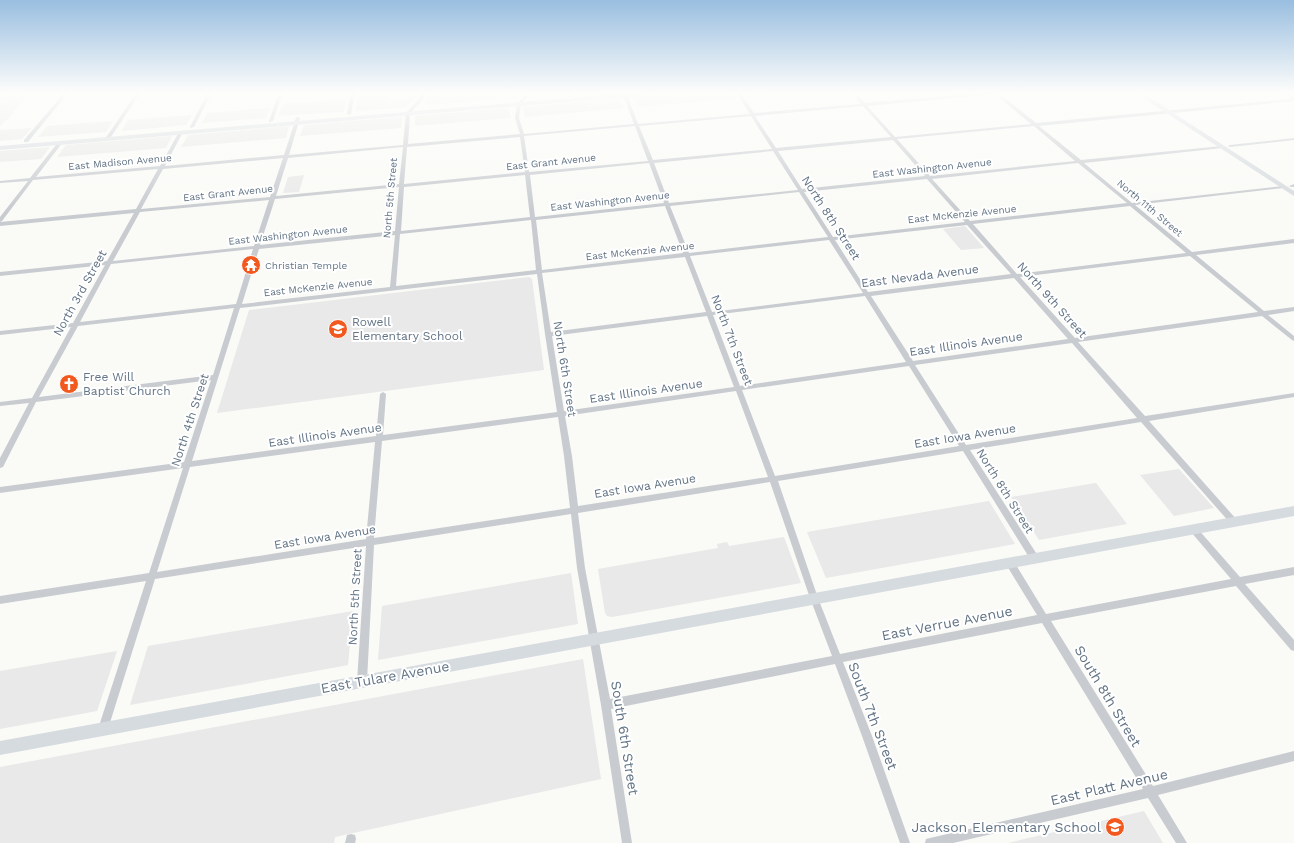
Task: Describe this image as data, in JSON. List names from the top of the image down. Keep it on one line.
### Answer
{"streets":{"main road":["East Tulare Avenue"],"street":["East Madison Avenue","East Grant Avenue","East Washington Avenue","North 5th Street","North 11th Street","East McKenzie Avenue","North 8th Street","East Nevada Avenue","North 3rd Street","North 9th Street","North 7th Street","East Illinois Avenue","North 6th Street","North 4th Street","East Iowa Avenue","East Verrue Avenue","South 8th Street","South 7th Street","South 6th Street","East Platt Avenue"]},"crossings":[["East Madison Avenue","North 5th Street"],["East Madison Avenue","North 3rd Street"],["East Madison Avenue","North 6th Street"],["East Madison Avenue","North 4th Street"],["East Grant Avenue","North 5th Street"],["East Grant Avenue","North 8th Street"],["East Grant Avenue","North 3rd Street"],["East Grant Avenue","North 9th Street"],["East Grant Avenue","North 7th Street"],["East Grant Avenue","North 6th Street"],["East Grant Avenue","North 4th Street"],["East Washington Avenue","North 5th Street"],["East Washington Avenue","North 11th Street"],["East Washington Avenue","North 8th Street"],["East Washington Avenue","North 3rd Street"],["East Washington Avenue","North 9th Street"],["East Washington Avenue","North 7th Street"],["East Washington Avenue","North 6th Street"],["East Washington Avenue","North 4th Street"],["North 5th Street","East McKenzie Avenue"],["North 5th Street","East Illinois Avenue"],["North 5th Street","East Iowa Avenue"],["North 5th Street","East Tulare Avenue"],["North 11th Street","East McKenzie Avenue"],["North 11th Street","East Nevada Avenue"],["North 11th Street","East Illinois Avenue"],["East McKenzie Avenue","North 8th Street"],["East McKenzie Avenue","North 3rd Street"],["East McKenzie Avenue","North 9th Street"],["East McKenzie Avenue","North 7th Street"],["East McKenzie Avenue","North 6th Street"],["East McKenzie Avenue","North 4th Street"],["North 8th Street","East Nevada Avenue"],["North 8th Street","East Illinois Avenue"],["North 8th Street","East Iowa Avenue"],["North 8th Street","East Tulare Avenue"],["East Nevada Avenue","North 9th Street"],["East Nevada Avenue","North 7th Street"],["East Nevada Avenue","North 6th Street"],["North 9th Street","East Illinois Avenue"],["North 9th Street","East Iowa Avenue"],["North 9th Street","East Tulare Avenue"],["North 7th Street","East Illinois Avenue"],["North 7th Street","East Iowa Avenue"],["North 7th Street","East Tulare Avenue"],["North 7th Street","South 7th Street"],["East Illinois Avenue","North 6th Street"],["East Illinois Avenue","North 4th Street"],["North 6th Street","East Iowa Avenue"],["North 6th Street","East Tulare Avenue"],["North 6th Street","South 6th Street"],["North 4th Street","East Iowa Avenue"],["North 4th Street","East Tulare Avenue"],["East Verrue Avenue","South 8th Street"],["East Verrue Avenue","South 7th Street"],["East Verrue Avenue","South 6th Street"],["East Tulare Avenue","South 8th Street"],["East Tulare Avenue","South 7th Street"],["East Tulare Avenue","South 6th Street"],["South 8th Street","East Platt Avenue"]],"places":{"temple":["Christian Temple"],"school or university":["Rowell Elementary School","Jackson Elementary School"],"church":["Free Will Baptist Church"]}}
